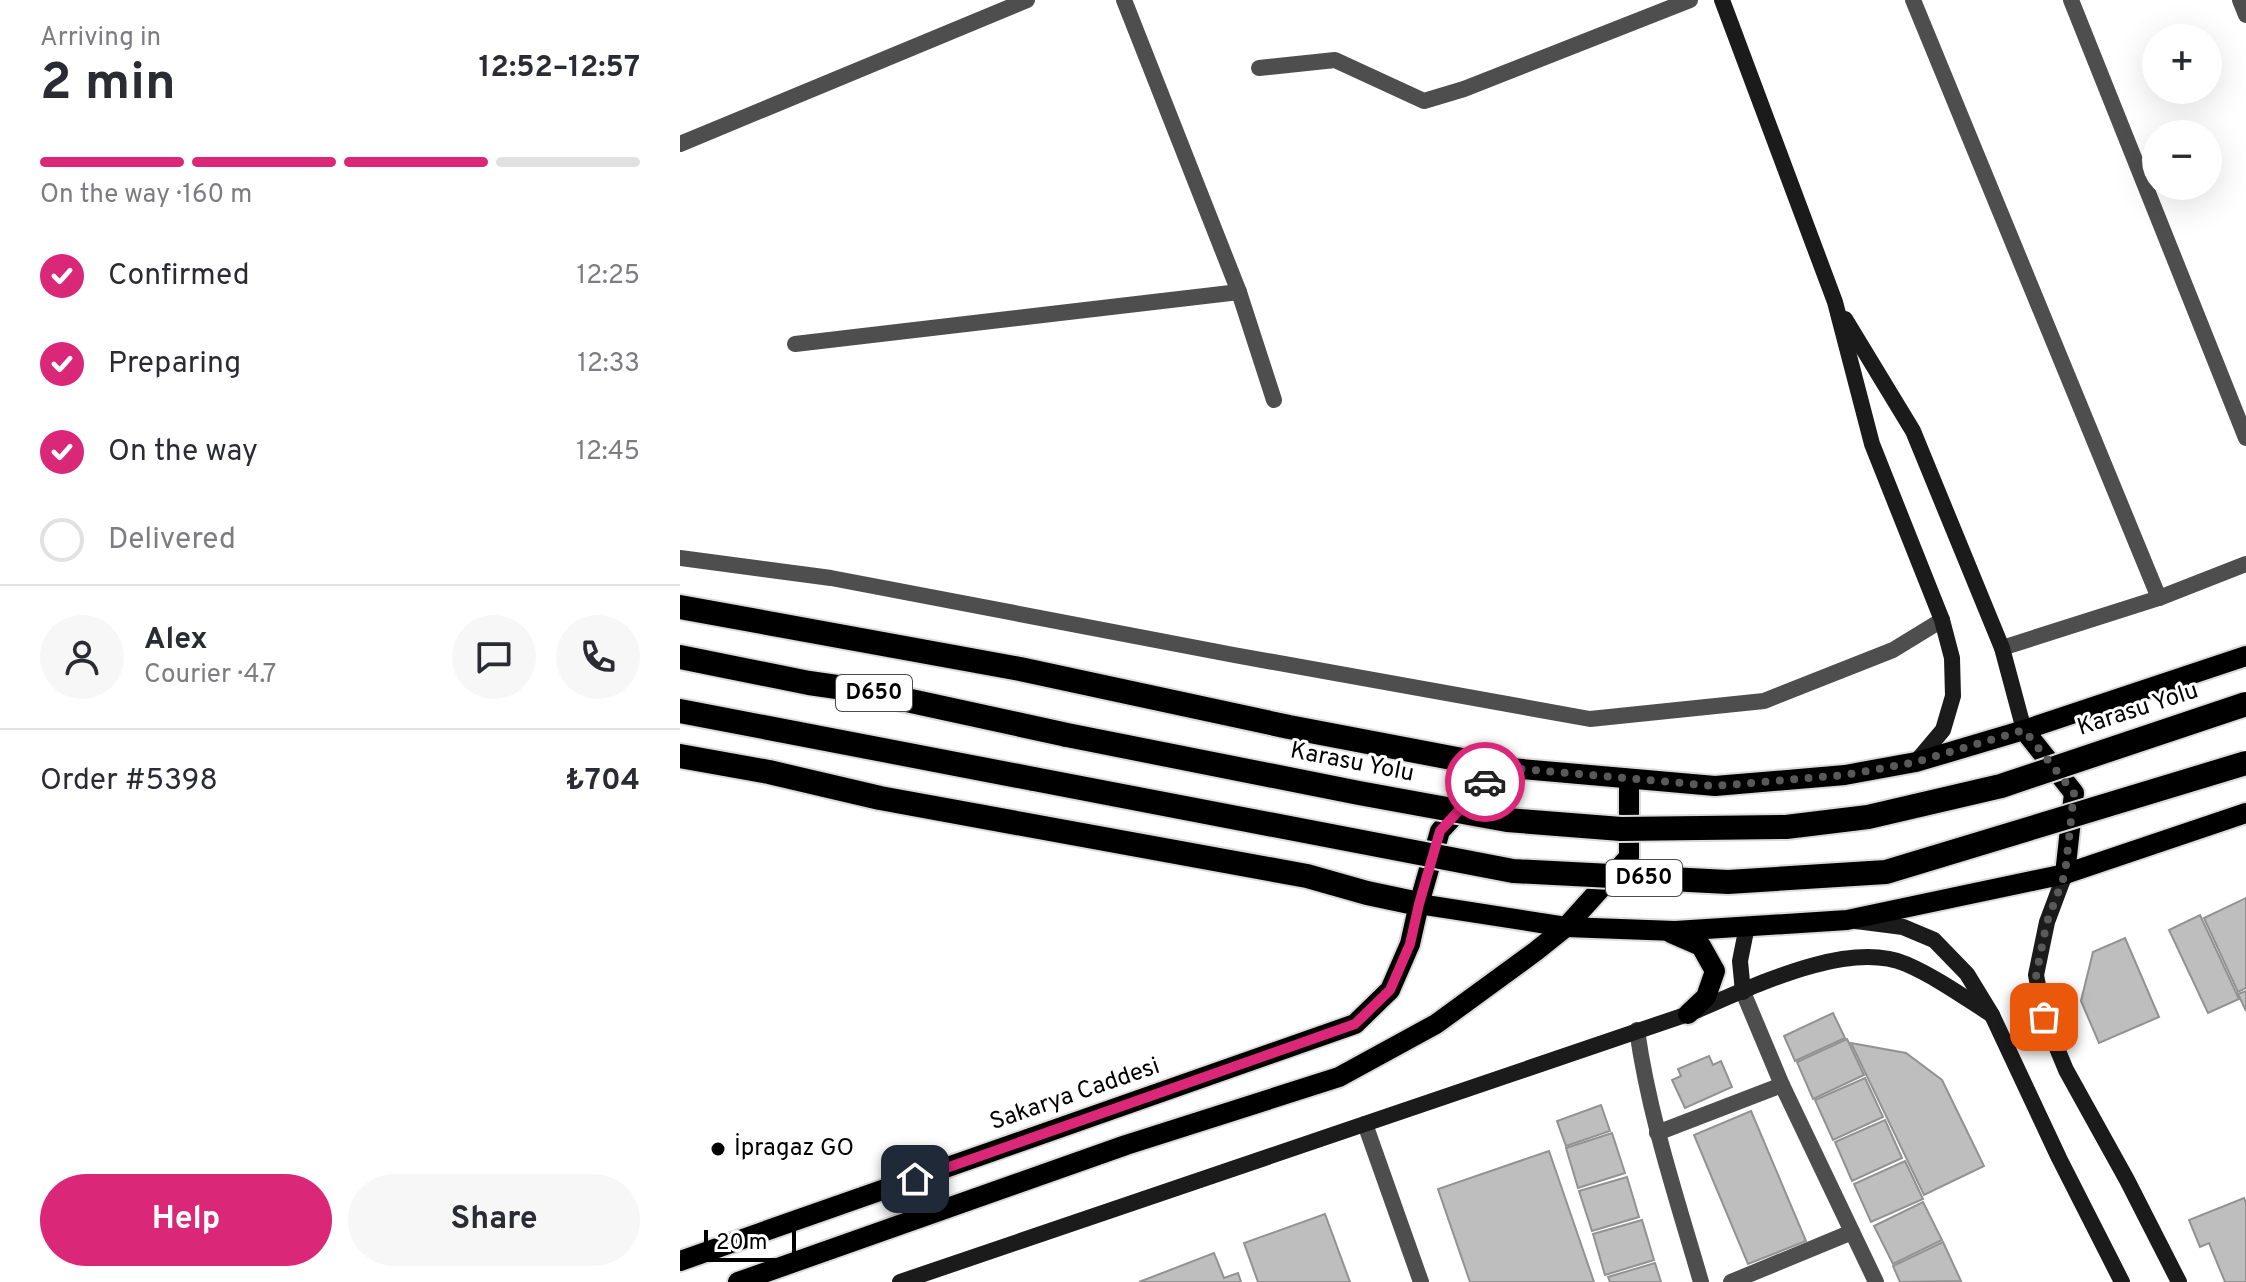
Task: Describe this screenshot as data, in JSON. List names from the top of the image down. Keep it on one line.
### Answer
{"streets":{"highway":["D650","Karasu Yolu"],"main road":["Sakarya Caddesi"]},"places":["İpragaz GO"],"scale_bar":"20 m","page":{"heading":["2 min","Arriving in","12:52–12:57"],"panel":["Alex","Courier · 4.7","Order #5398","₺704"],"map_buttons":["+","−"],"bar":"On the way · 160 m","list":[["Confirmed","12:25"],["Preparing","12:33"],["On the way","12:45"],"Delivered"],"buttons":["Help","Share"],"scale":"20 m"}}
